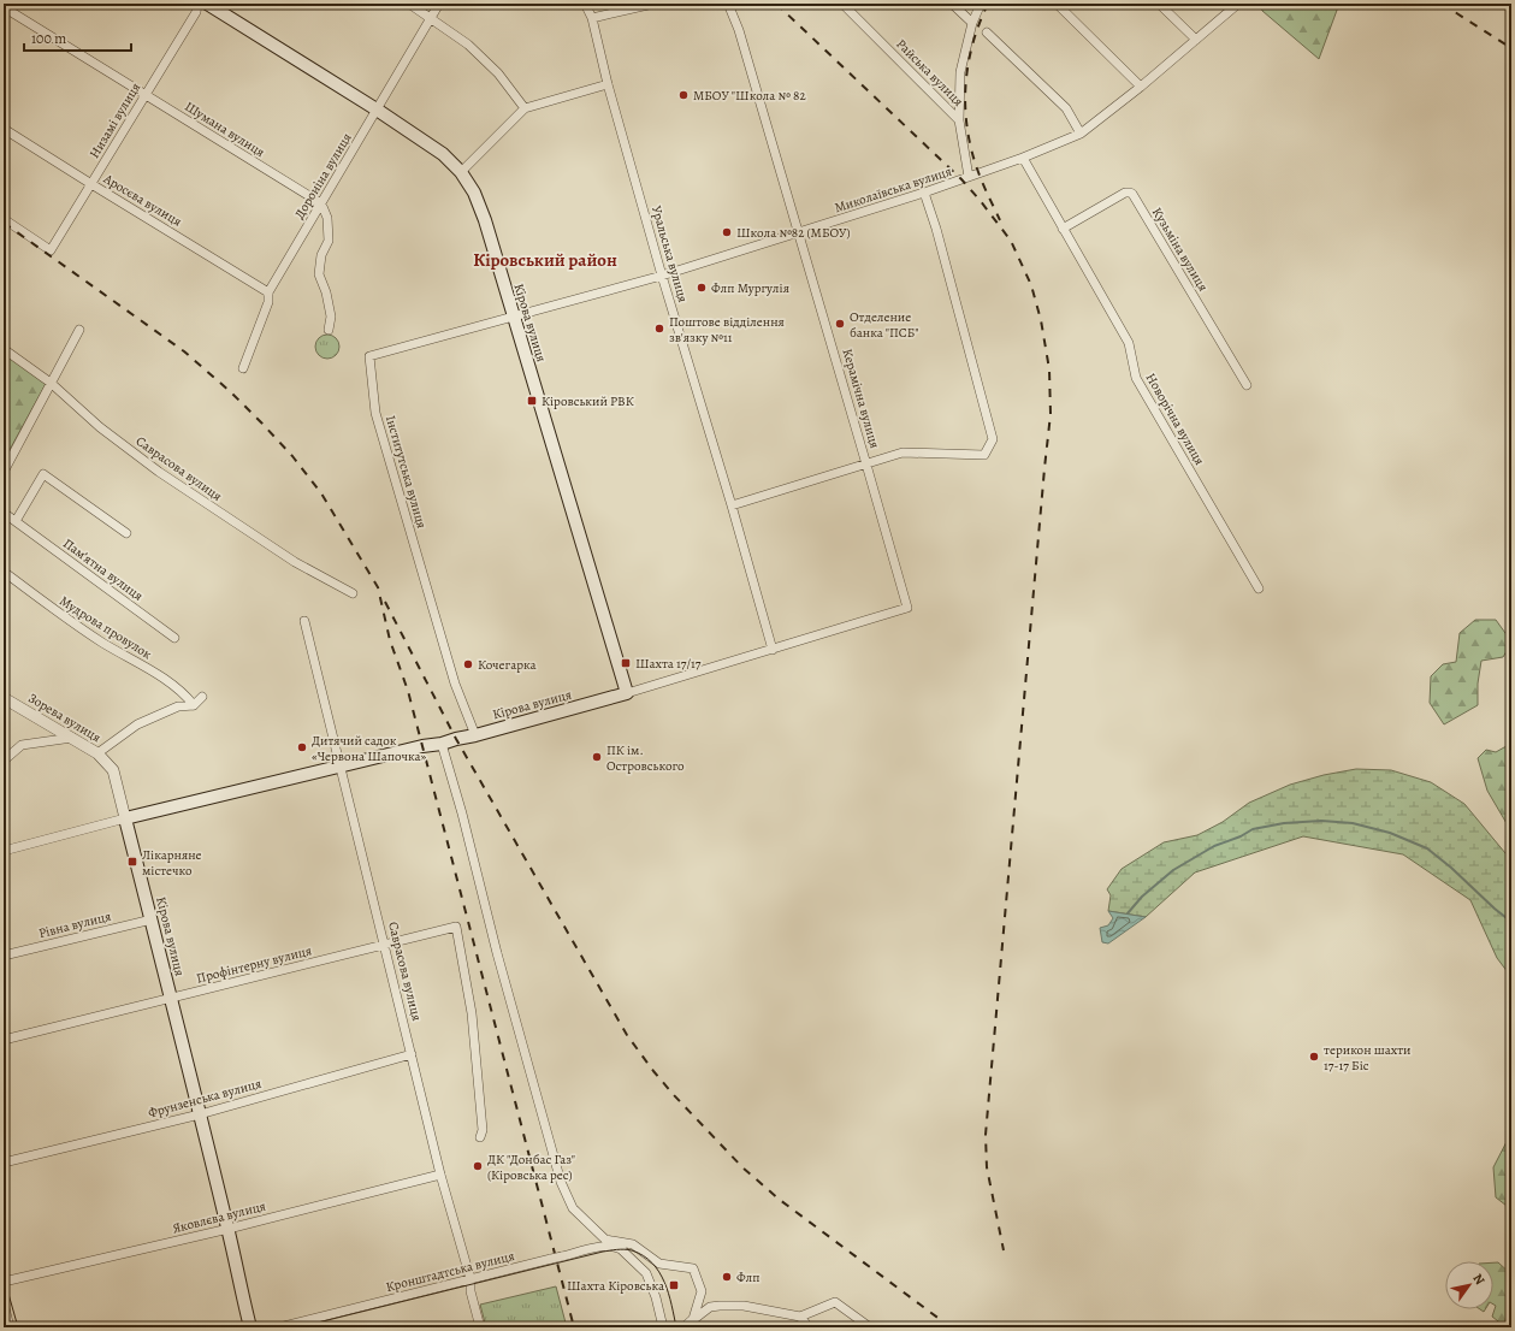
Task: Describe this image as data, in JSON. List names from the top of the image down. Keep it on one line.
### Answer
{"streets":{"main road":["Кірова вулиця"],"street":["Райська вулиця","Низамі вулиця","Шумана вулиця","Дороніна вулиця","Миколаївська вулиця","Аросєва вулиця","Кузьміна вулиця","Уральська вулиця","Керамічна вулиця","Новорічна вулиця","Саврасова вулиця","Інститутська вулиця","Пам’ятна вулиця","Мудрова провулок","Зорева вулиця","Рівна вулиця","Профінтерну вулиця","Фрунзенська вулиця","Яковлєва вулиця","Кронштадтська вулиця"]},"crossings":[["Райська вулиця","Миколаївська вулиця"],["Низамі вулиця","Шумана вулиця"],["Низамі вулиця","Аросєва вулиця"],["Шумана вулиця","Дороніна вулиця"],["Дороніна вулиця","Аросєва вулиця"],["Дороніна вулиця","Кірова вулиця"],["Миколаївська вулиця","Уральська вулиця"],["Миколаївська вулиця","Кірова вулиця"],["Миколаївська вулиця","Керамічна вулиця"],["Миколаївська вулиця","Новорічна вулиця"],["Миколаївська вулиця","Інститутська вулиця"],["Кузьміна вулиця","Новорічна вулиця"],["Уральська вулиця","Керамічна вулиця"],["Кірова вулиця","Саврасова вулиця"],["Кірова вулиця","Інститутська вулиця"],["Кірова вулиця","Зорева вулиця"],["Кірова вулиця","Рівна вулиця"],["Кірова вулиця","Профінтерну вулиця"],["Кірова вулиця","Фрунзенська вулиця"],["Кірова вулиця","Яковлєва вулиця"],["Саврасова вулиця","Профінтерну вулиця"],["Саврасова вулиця","Фрунзенська вулиця"],["Саврасова вулиця","Яковлєва вулиця"],["Саврасова вулиця","Кронштадтська вулиця"]],"districts":["Кіровський район"],"places":{"other":["МБОУ \"Школа № 82","Школа №82 (МБОУ)","Флп Мургулія","Отделение банка \"ПСБ\"","Поштове відділення зв'язку №11","Кочегарка","Дитячий садок «Червона Шапочка»","ПК ім. Островського","терикон шахти 17-17 Біс","ДК \"Донбас Газ\" (Кіровська рес)","Флп"],"transit":["Кіровський РВК","Шахта 17/17","Лікарняне містечко","Шахта Кіровська"]},"scale_bar":"100 m","north":"top right"}
